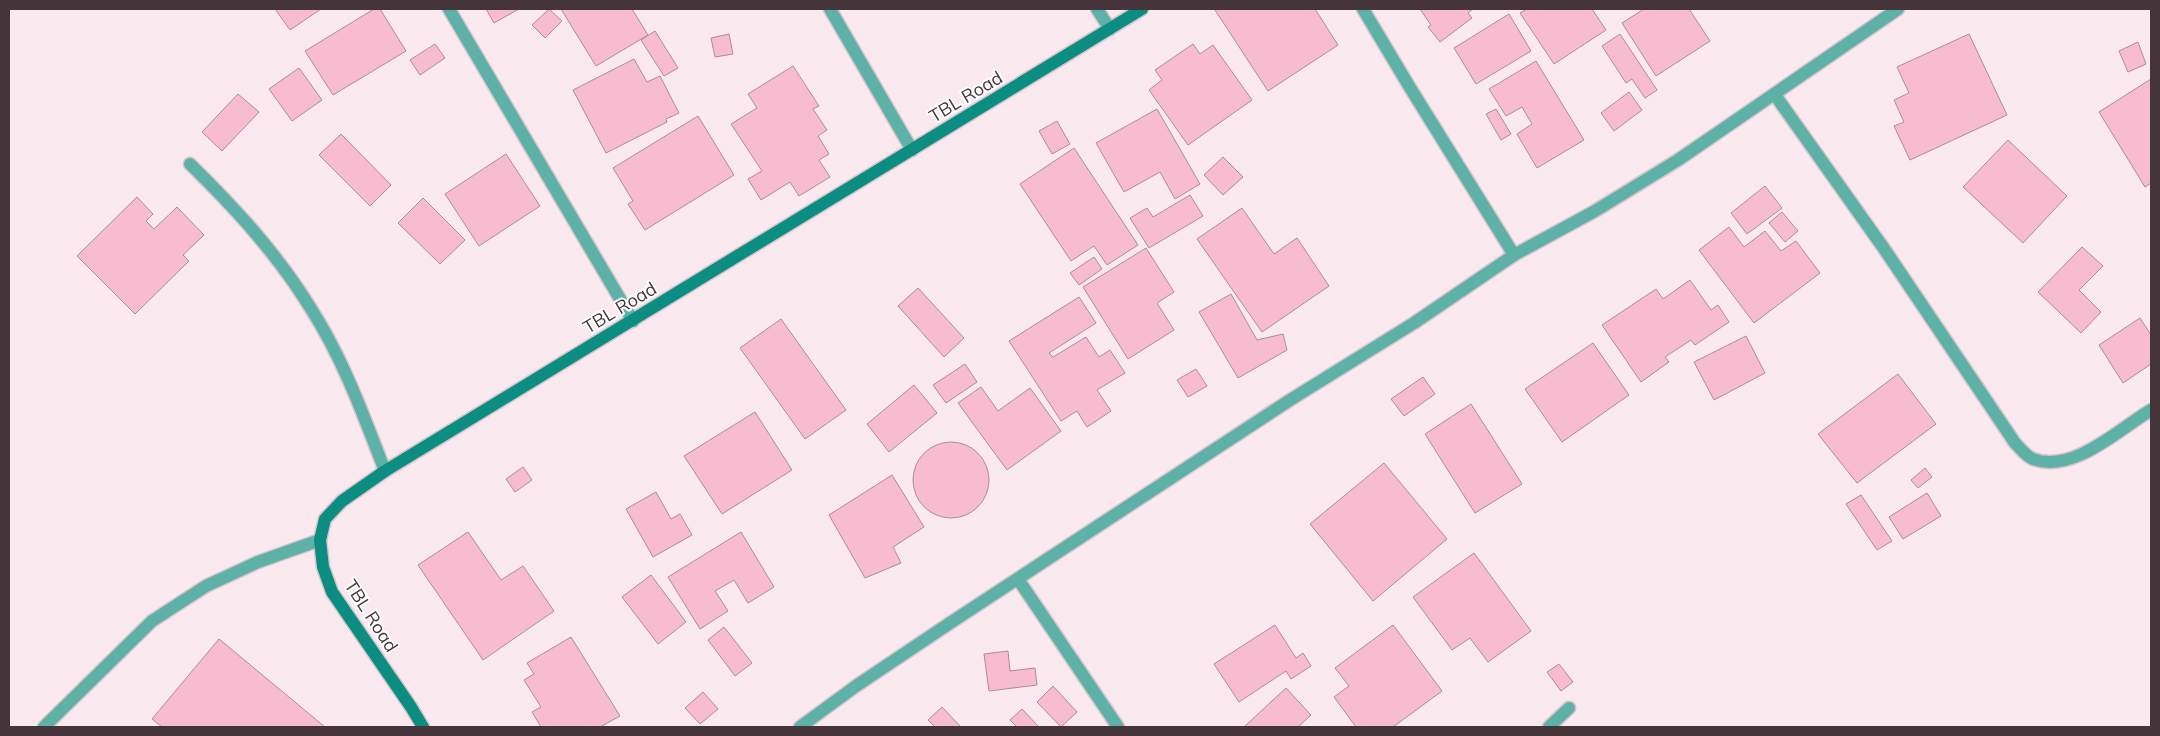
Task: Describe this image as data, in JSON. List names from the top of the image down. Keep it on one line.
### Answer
{"streets":{"street":["TBL Road"]}}
